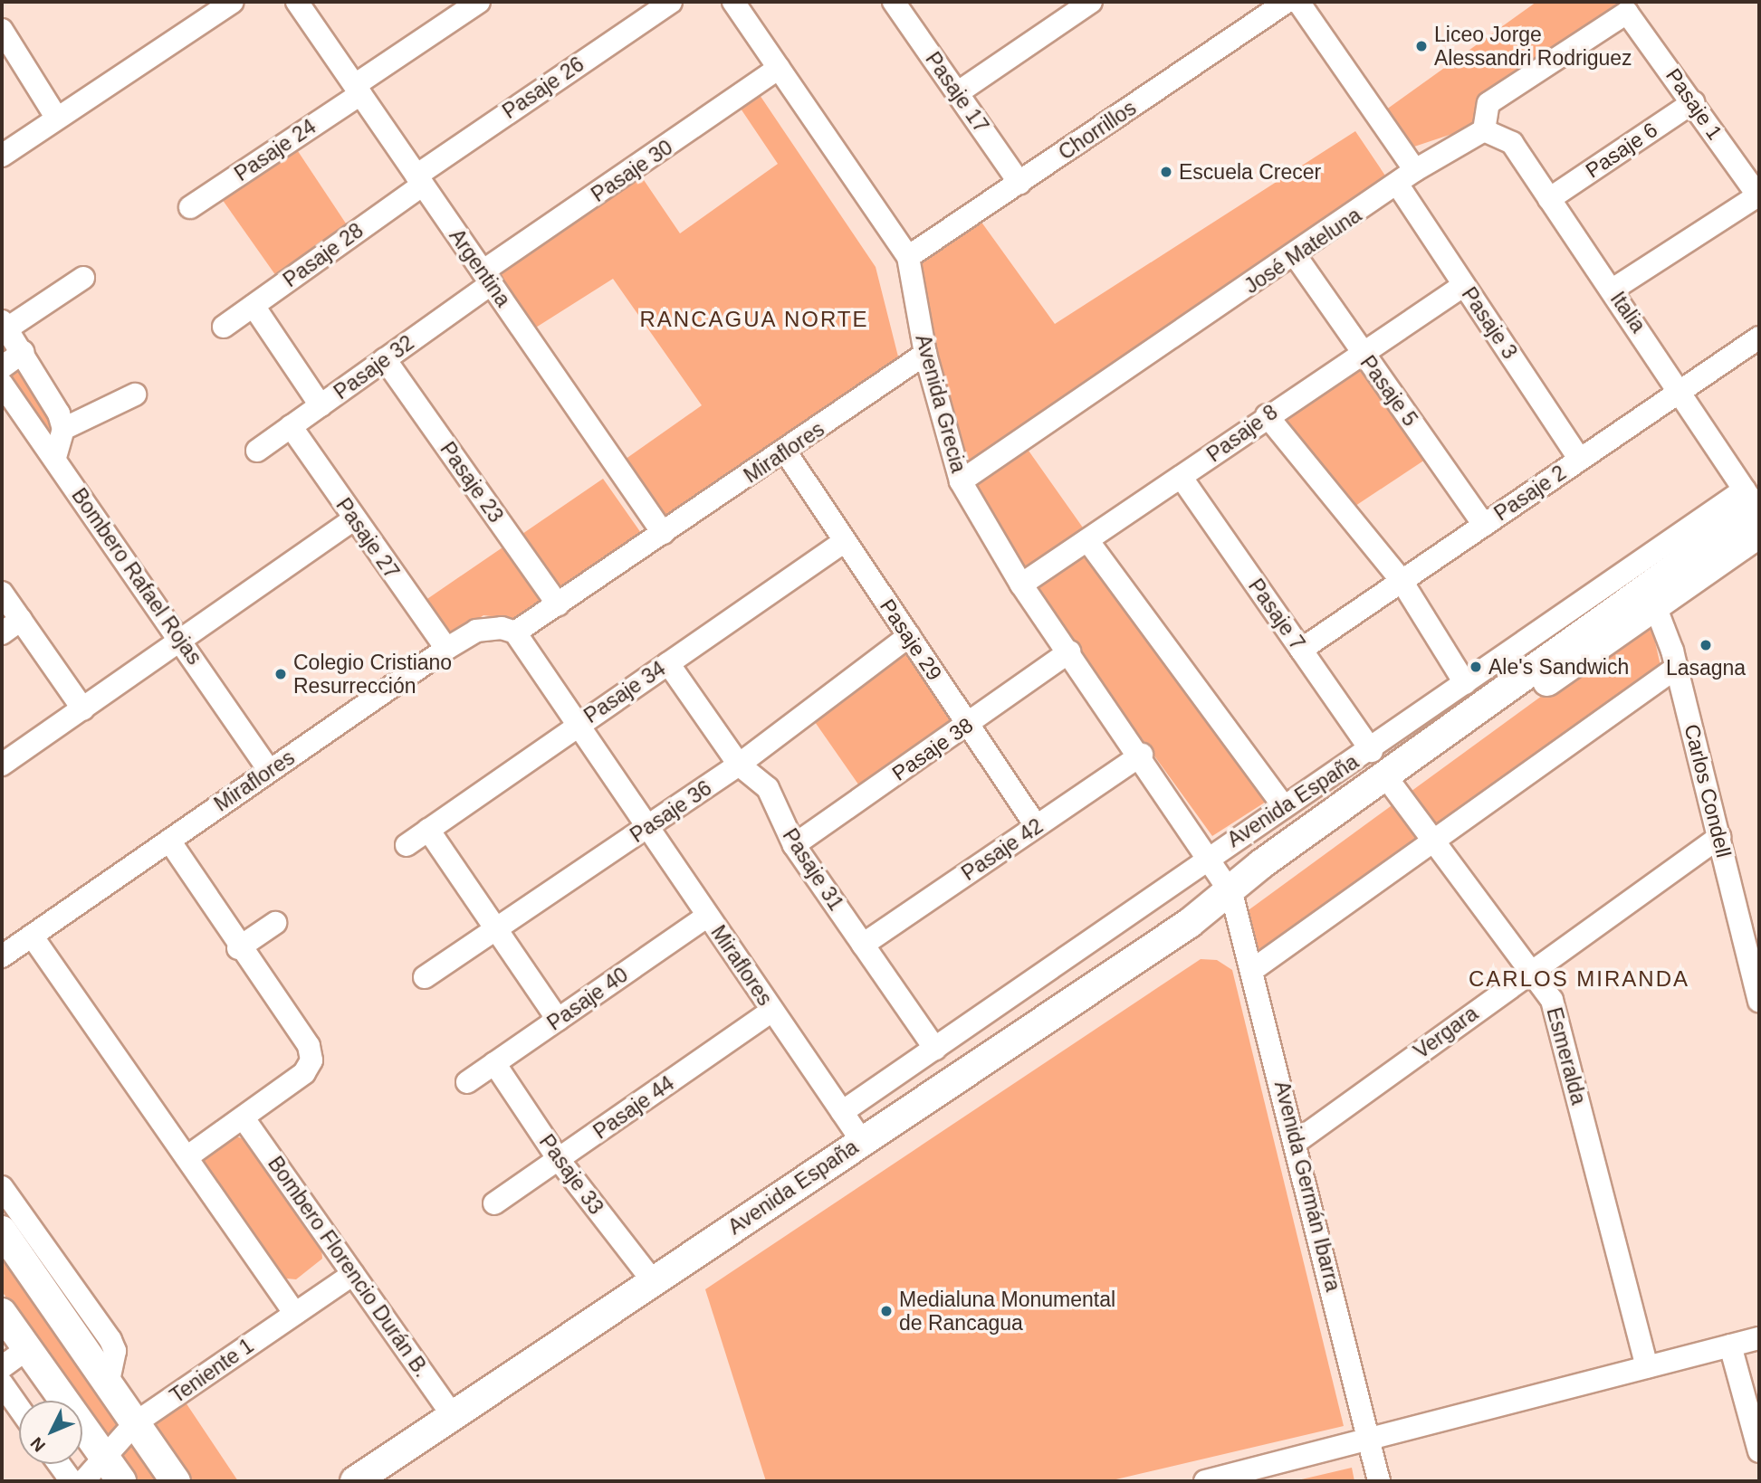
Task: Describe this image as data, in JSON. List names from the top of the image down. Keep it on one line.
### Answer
{"streets":{"main road":["Avenida España"],"street":["Pasaje 26","Pasaje 17","Pasaje 1","Chorrillos","Pasaje 24","Pasaje 6","Pasaje 30","José Mateluna","Pasaje 28","Argentina","Italia","Pasaje 3","Pasaje 32","Pasaje 5","Avenida Grecia","Pasaje 8","Miraflores","Pasaje 23","Pasaje 2","Pasaje 27","Bombero Rafael Rojas","Pasaje 7","Pasaje 29","Pasaje 34","Pasaje 38","Carlos Condell","Pasaje 36","Pasaje 42","Pasaje 31","Pasaje 40","Vergara","Esmeralda","Pasaje 44","Pasaje 33","Avenida Germán Ibarra","Bombero Florencio Durán B.","Teniente 1"]},"crossings":[["Pasaje 26","Pasaje 28"],["Pasaje 26","Argentina"],["Pasaje 17","Chorrillos"],["Pasaje 1","Pasaje 6"],["Pasaje 1","José Mateluna"],["Pasaje 1","Italia"],["Chorrillos","Avenida Grecia"],["Pasaje 24","Argentina"],["Pasaje 6","Italia"],["Pasaje 30","Argentina"],["Pasaje 30","Pasaje 32"],["Pasaje 30","Avenida Grecia"],["José Mateluna","Italia"],["José Mateluna","Pasaje 3"],["José Mateluna","Pasaje 5"],["José Mateluna","Avenida Grecia"],["Pasaje 28","Argentina"],["Argentina","Pasaje 32"],["Argentina","Miraflores"],["Italia","Pasaje 2"],["Italia","Avenida España"],["Pasaje 3","Pasaje 8"],["Pasaje 3","Pasaje 2"],["Pasaje 32","Pasaje 23"],["Pasaje 32","Pasaje 27"],["Pasaje 5","Pasaje 8"],["Pasaje 5","Pasaje 2"],["Avenida Grecia","Pasaje 8"],["Avenida Grecia","Miraflores"],["Avenida Grecia","Pasaje 38"],["Avenida Grecia","Avenida España"],["Avenida Grecia","Pasaje 42"],["Avenida Grecia","Avenida Germán Ibarra"],["Pasaje 8","Pasaje 7"],["Miraflores","Pasaje 23"],["Miraflores","Pasaje 27"],["Miraflores","Bombero Rafael Rojas"],["Miraflores","Pasaje 29"],["Miraflores","Pasaje 34"],["Miraflores","Avenida España"],["Miraflores","Pasaje 36"],["Miraflores","Pasaje 40"],["Miraflores","Pasaje 44"],["Pasaje 2","Pasaje 7"],["Pasaje 7","Avenida España"],["Pasaje 29","Pasaje 34"],["Pasaje 29","Pasaje 38"],["Pasaje 29","Pasaje 36"],["Pasaje 29","Pasaje 42"],["Pasaje 34","Pasaje 31"],["Pasaje 38","Pasaje 31"],["Carlos Condell","Avenida España"],["Carlos Condell","Vergara"],["Avenida España","Pasaje 31"],["Avenida España","Esmeralda"],["Avenida España","Pasaje 33"],["Avenida España","Avenida Germán Ibarra"],["Avenida España","Bombero Florencio Durán B."],["Pasaje 36","Pasaje 31"],["Pasaje 42","Pasaje 31"],["Pasaje 40","Pasaje 33"],["Vergara","Esmeralda"],["Vergara","Avenida Germán Ibarra"],["Pasaje 44","Pasaje 33"],["Bombero Florencio Durán B.","Teniente 1"]],"districts":["RANCAGUA NORTE","CARLOS MIRANDA"],"places":["Liceo Jorge Alessandri Rodriguez","Escuela Crecer","Lasagna","Ale's Sandwich","Colegio Cristiano Resurrección","Medialuna Monumental de Rancagua"],"north":"bottom left"}
